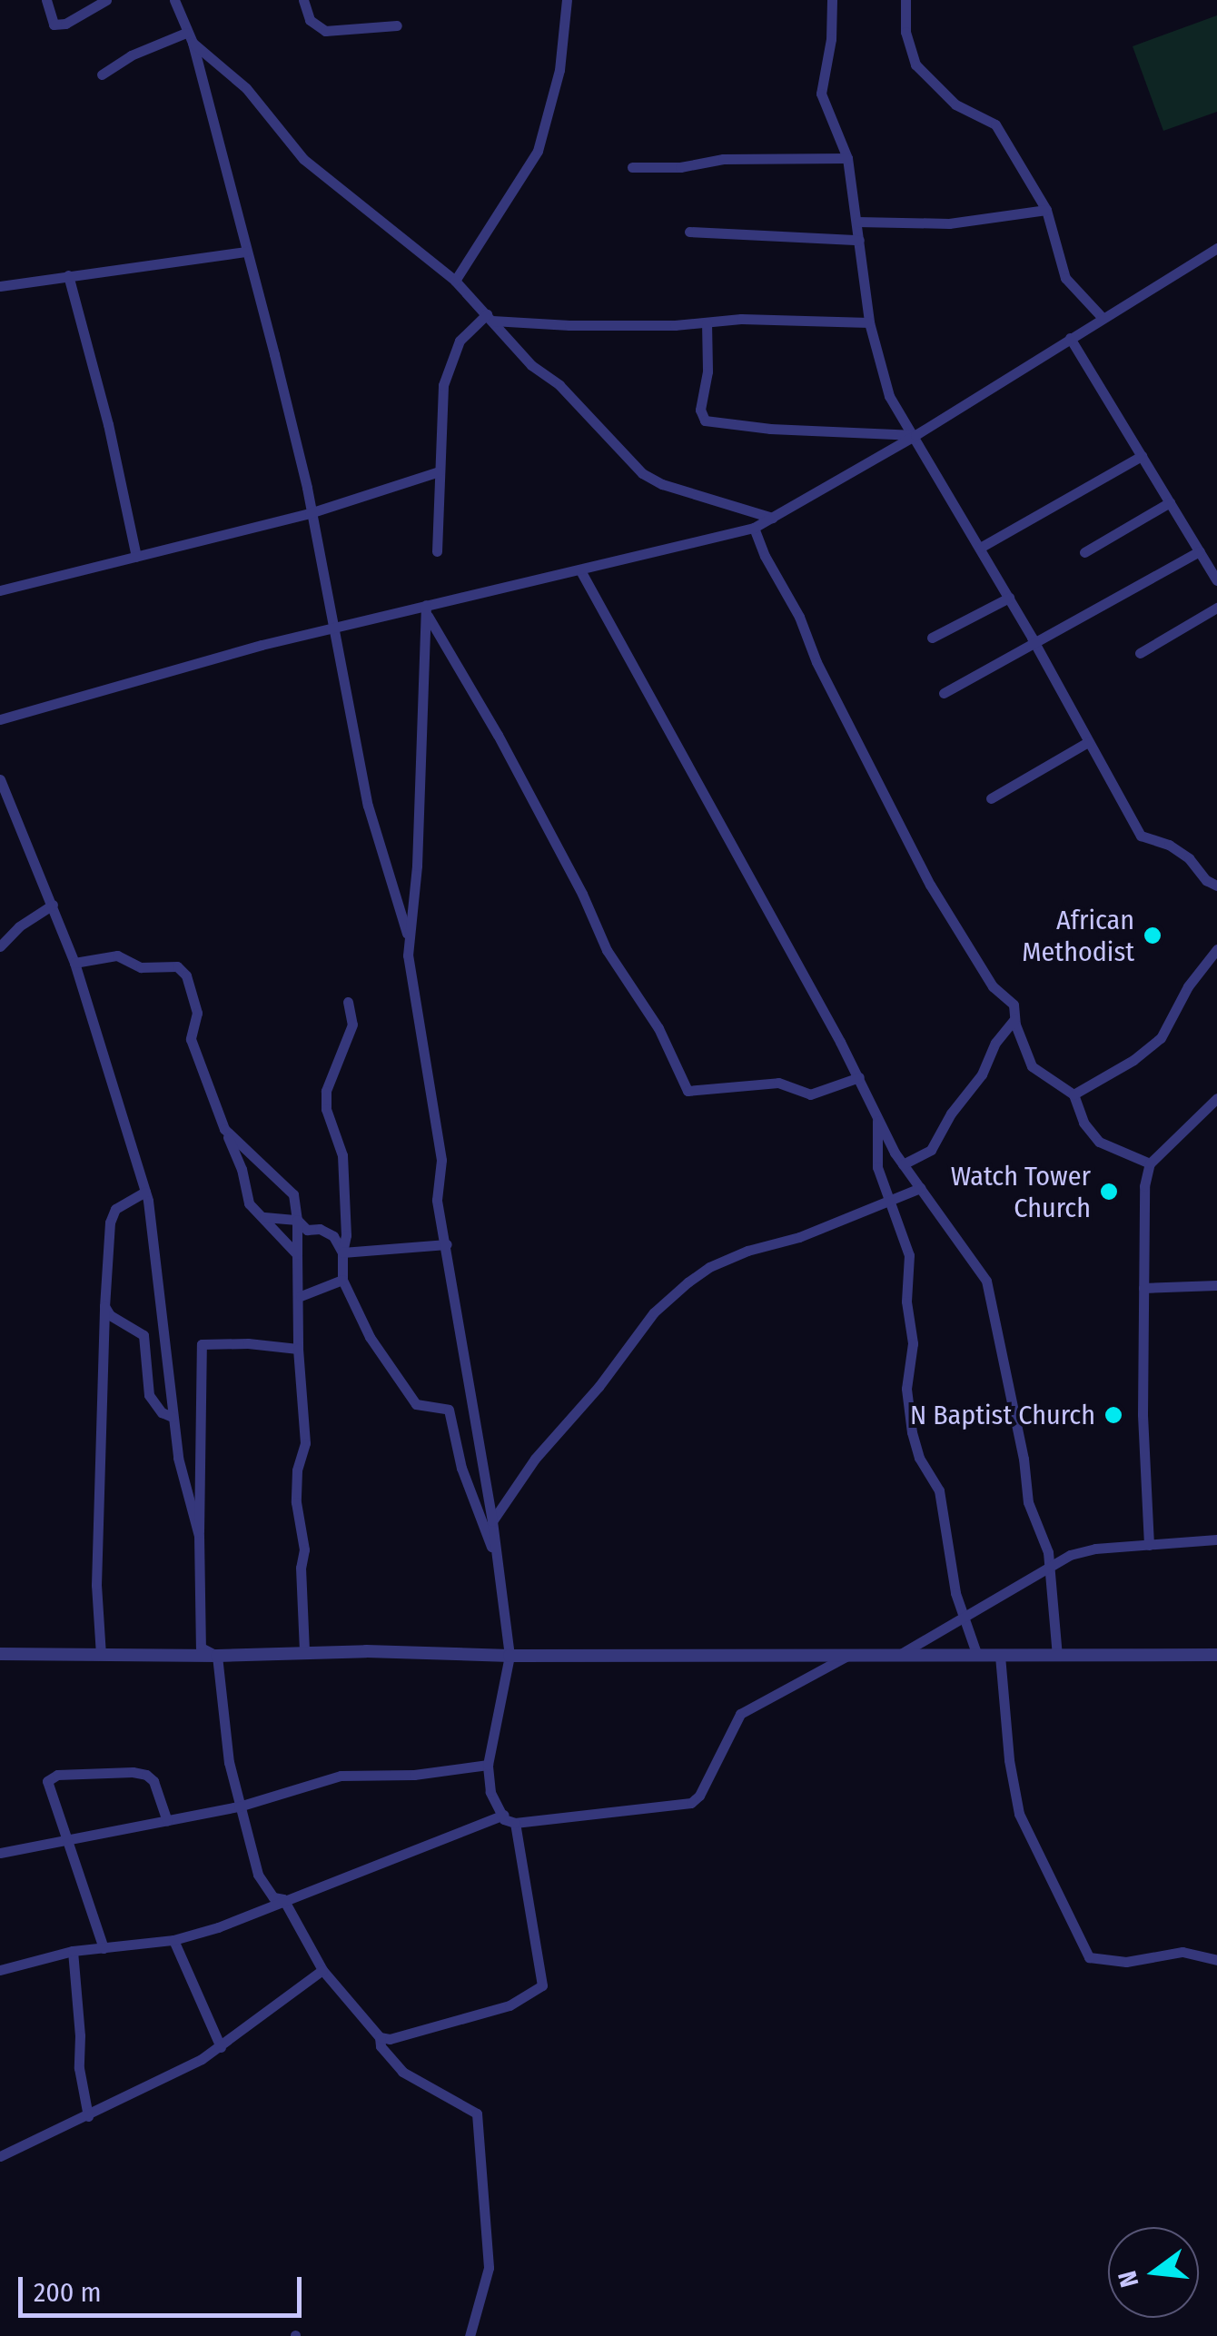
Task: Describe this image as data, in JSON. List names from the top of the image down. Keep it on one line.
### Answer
{"places":["African Methodist","Watch Tower Church","N Baptist Church"],"scale_bar":"200 m","north":"left"}
